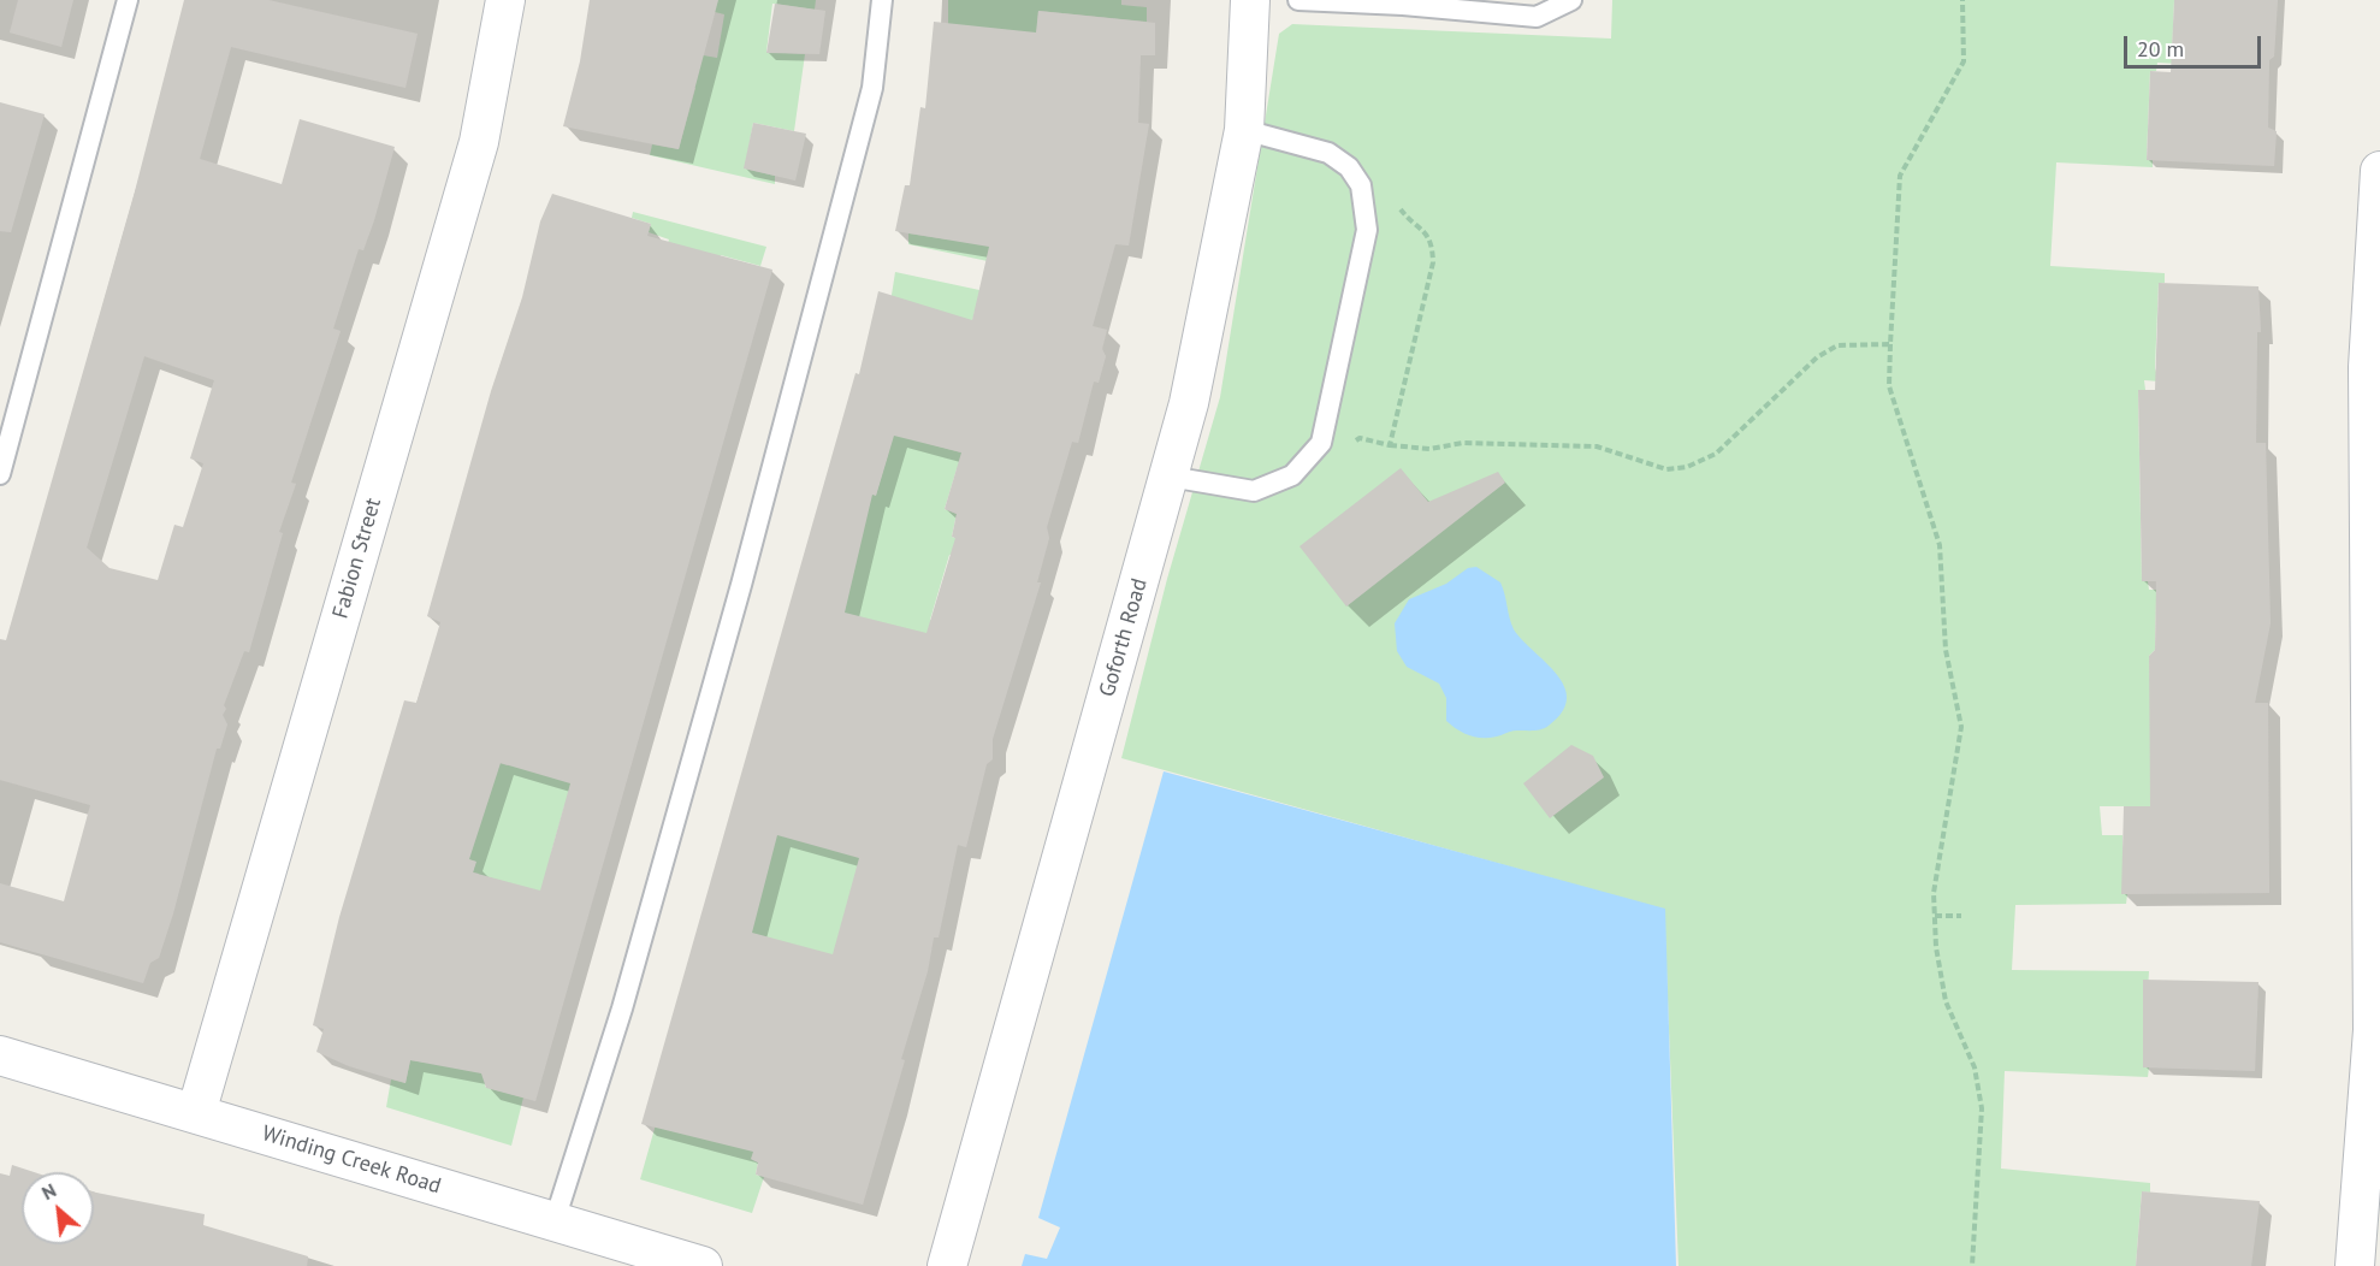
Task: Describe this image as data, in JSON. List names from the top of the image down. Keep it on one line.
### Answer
{"streets":{"street":["Fabion Street","Goforth Road","Winding Creek Road"]},"crossings":[["Fabion Street","Winding Creek Road"]],"scale_bar":"20 m","north":"top left"}
